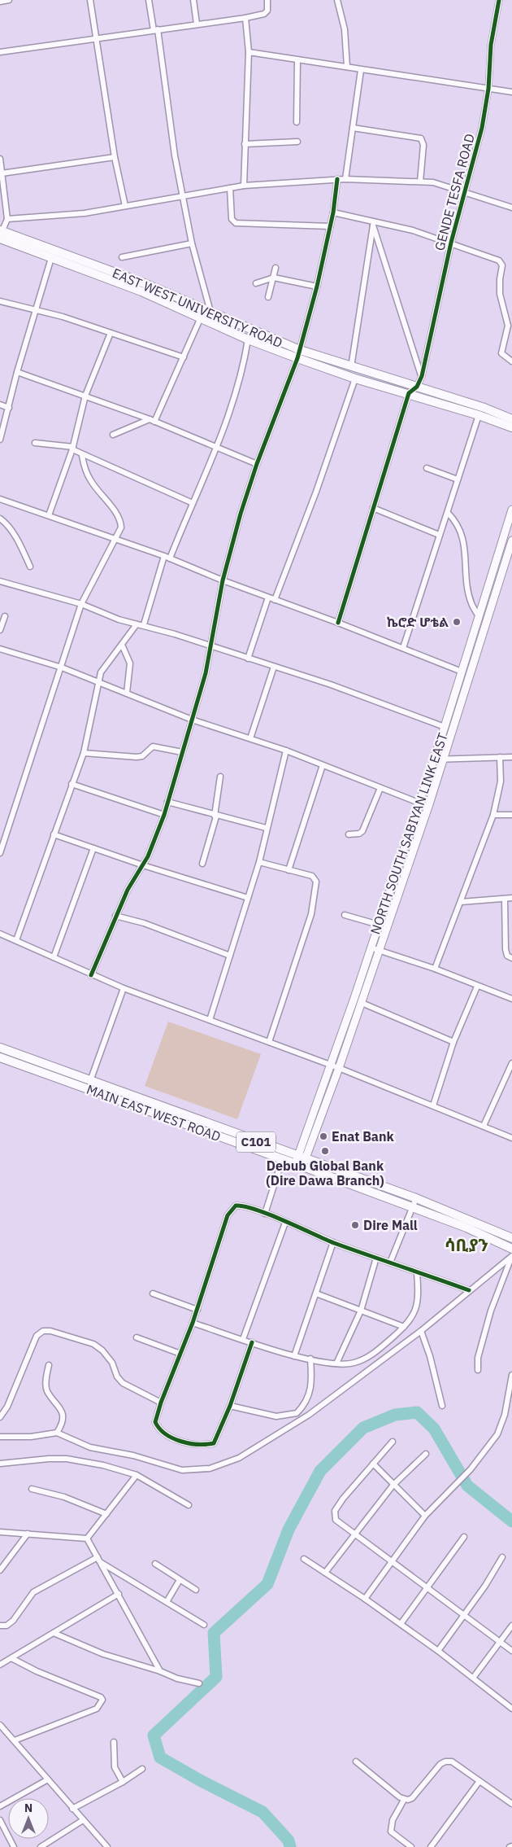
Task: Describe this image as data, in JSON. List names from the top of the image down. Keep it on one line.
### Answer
{"streets":{"main road":["EAST WEST UNIVERSITY ROAD","NORTH SOUTH SABIYAN LINK EAST","MAIN EAST WEST ROAD","C101"],"street":["GENDE TESFA ROAD"]},"crossings":[["GENDE TESFA ROAD","EAST WEST UNIVERSITY ROAD"],["NORTH SOUTH SABIYAN LINK EAST","MAIN EAST WEST ROAD"]],"districts":["ሳቢያን"],"places":["ኬሮድ ሆቴል","Enat Bank","Debub Global Bank (Dire Dawa Branch)","Dire Mall"],"north":"top"}
